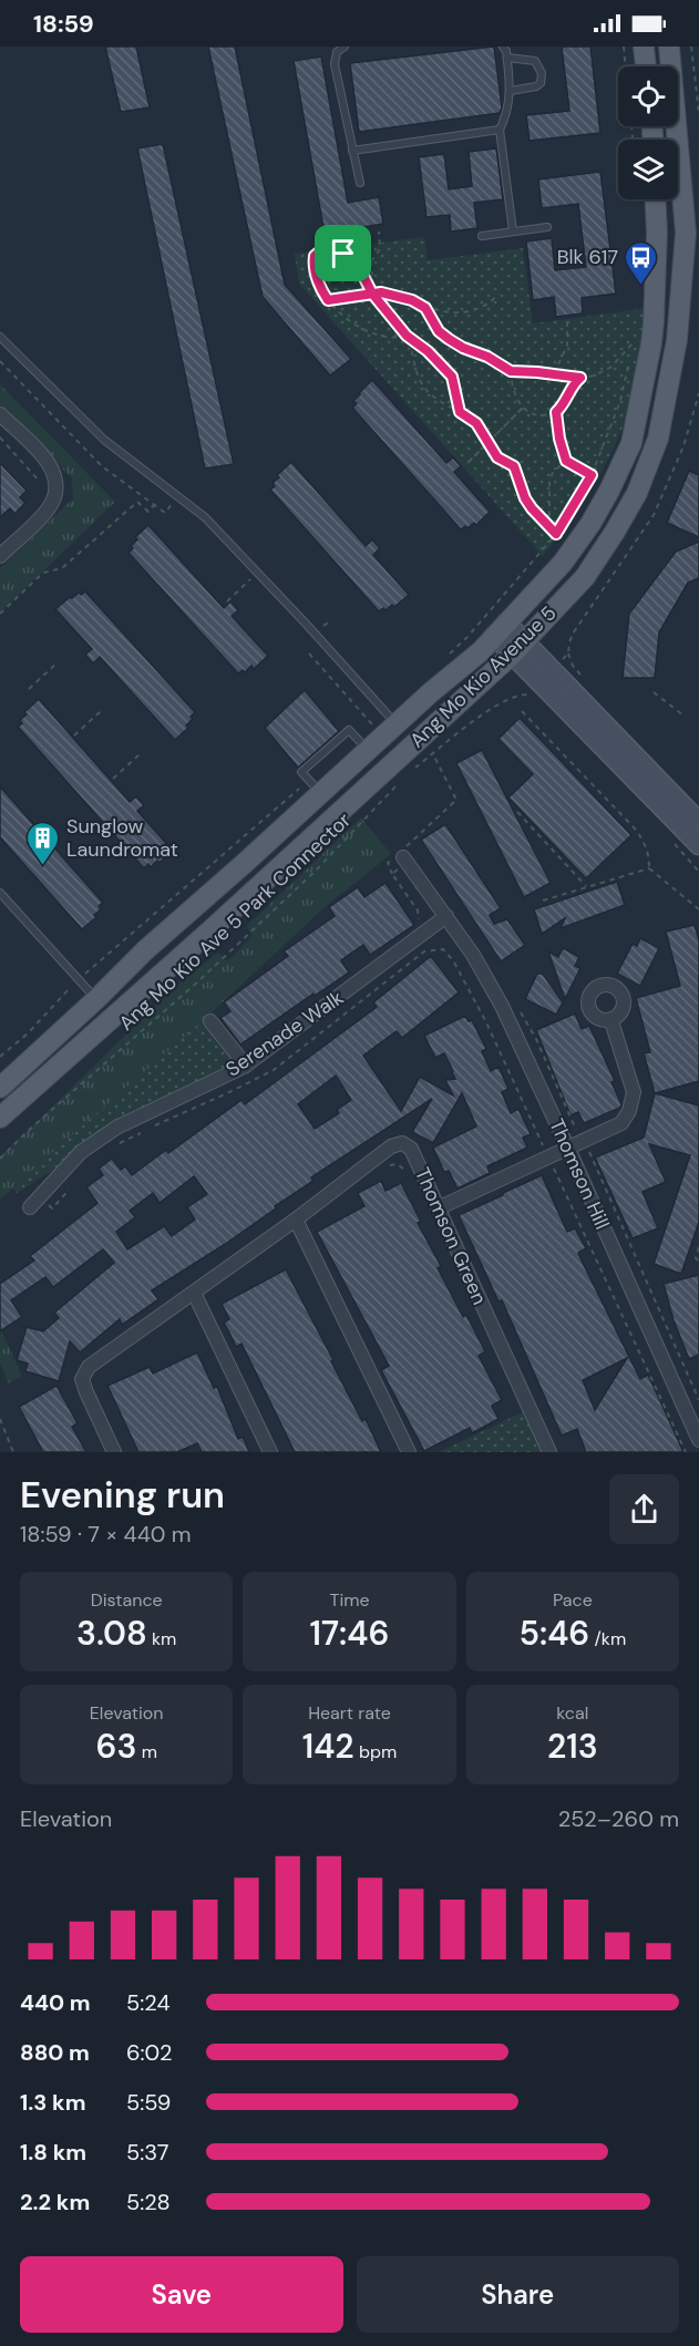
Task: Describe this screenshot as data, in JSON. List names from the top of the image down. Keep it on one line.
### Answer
{"streets":{"main road":["Ang Mo Kio Avenue 5"],"street":["Serenade Walk","Thomson Hill","Thomson Green"],"path":["Ang Mo Kio Ave 5 Park Connector"]},"crossings":[["Serenade Walk","Thomson Hill"]],"places":{"bus stop":["Blk 617"],"building":["Sunglow Laundromat"]},"page":{"status":"18:59","heading":["Evening run","18:59 · 7 × 440 m"],"stats":[["Distance","3.08 km"],["Time","17:46"],["Pace","5:46 /km"],["Elevation","63 m"],["Heart rate","142 bpm"],["kcal","213"]],"chart":["Elevation","252–260 m"],"list":[{"name":"440 m","note":"5:24"},{"name":"880 m","note":"6:02"},{"name":"1.3 km","note":"5:59"},{"name":"1.8 km","note":"5:37"},{"name":"2.2 km","note":"5:28"}],"buttons":["Save","Share"]}}
